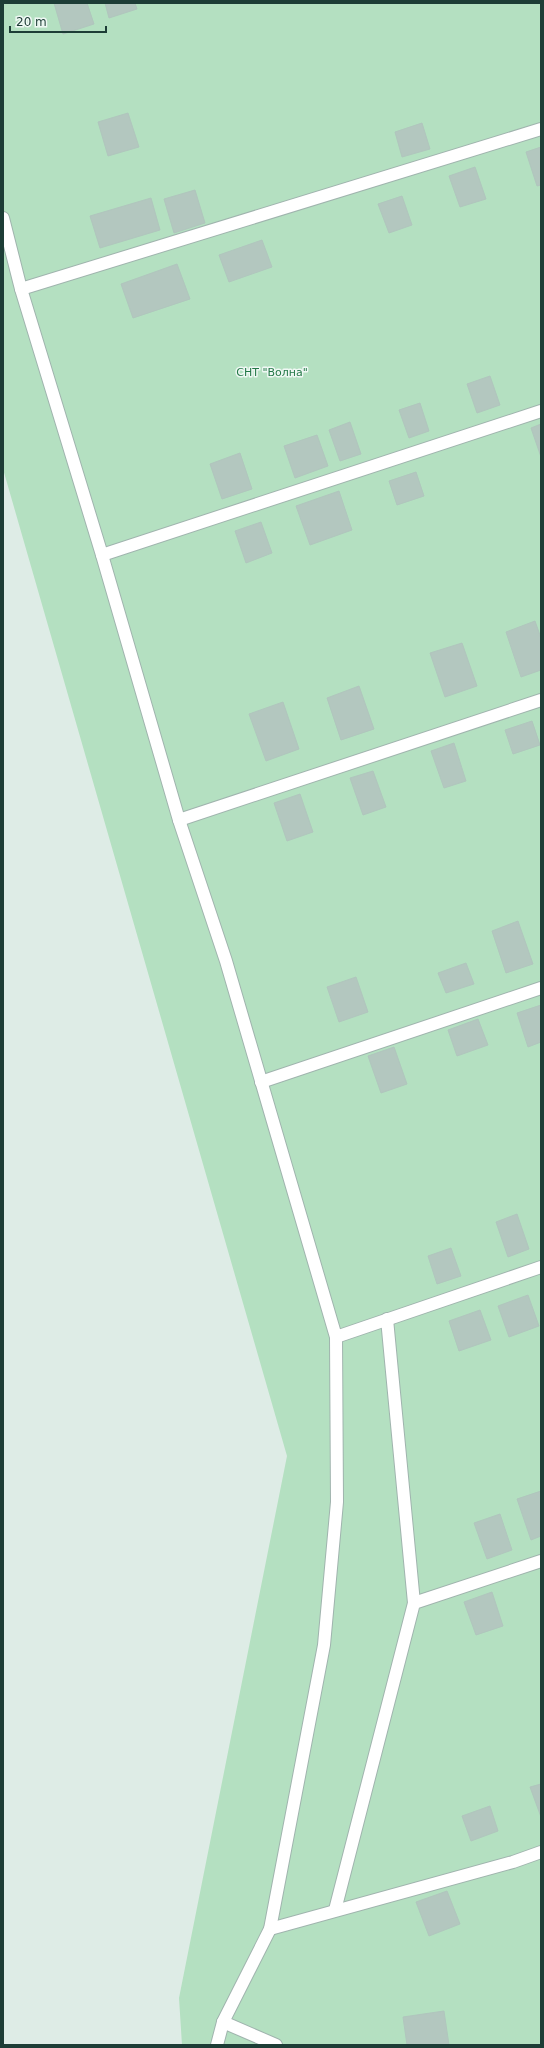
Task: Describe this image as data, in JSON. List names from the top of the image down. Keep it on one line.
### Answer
{"parks":["СНТ \"Волна\""],"scale_bar":"20 m"}
